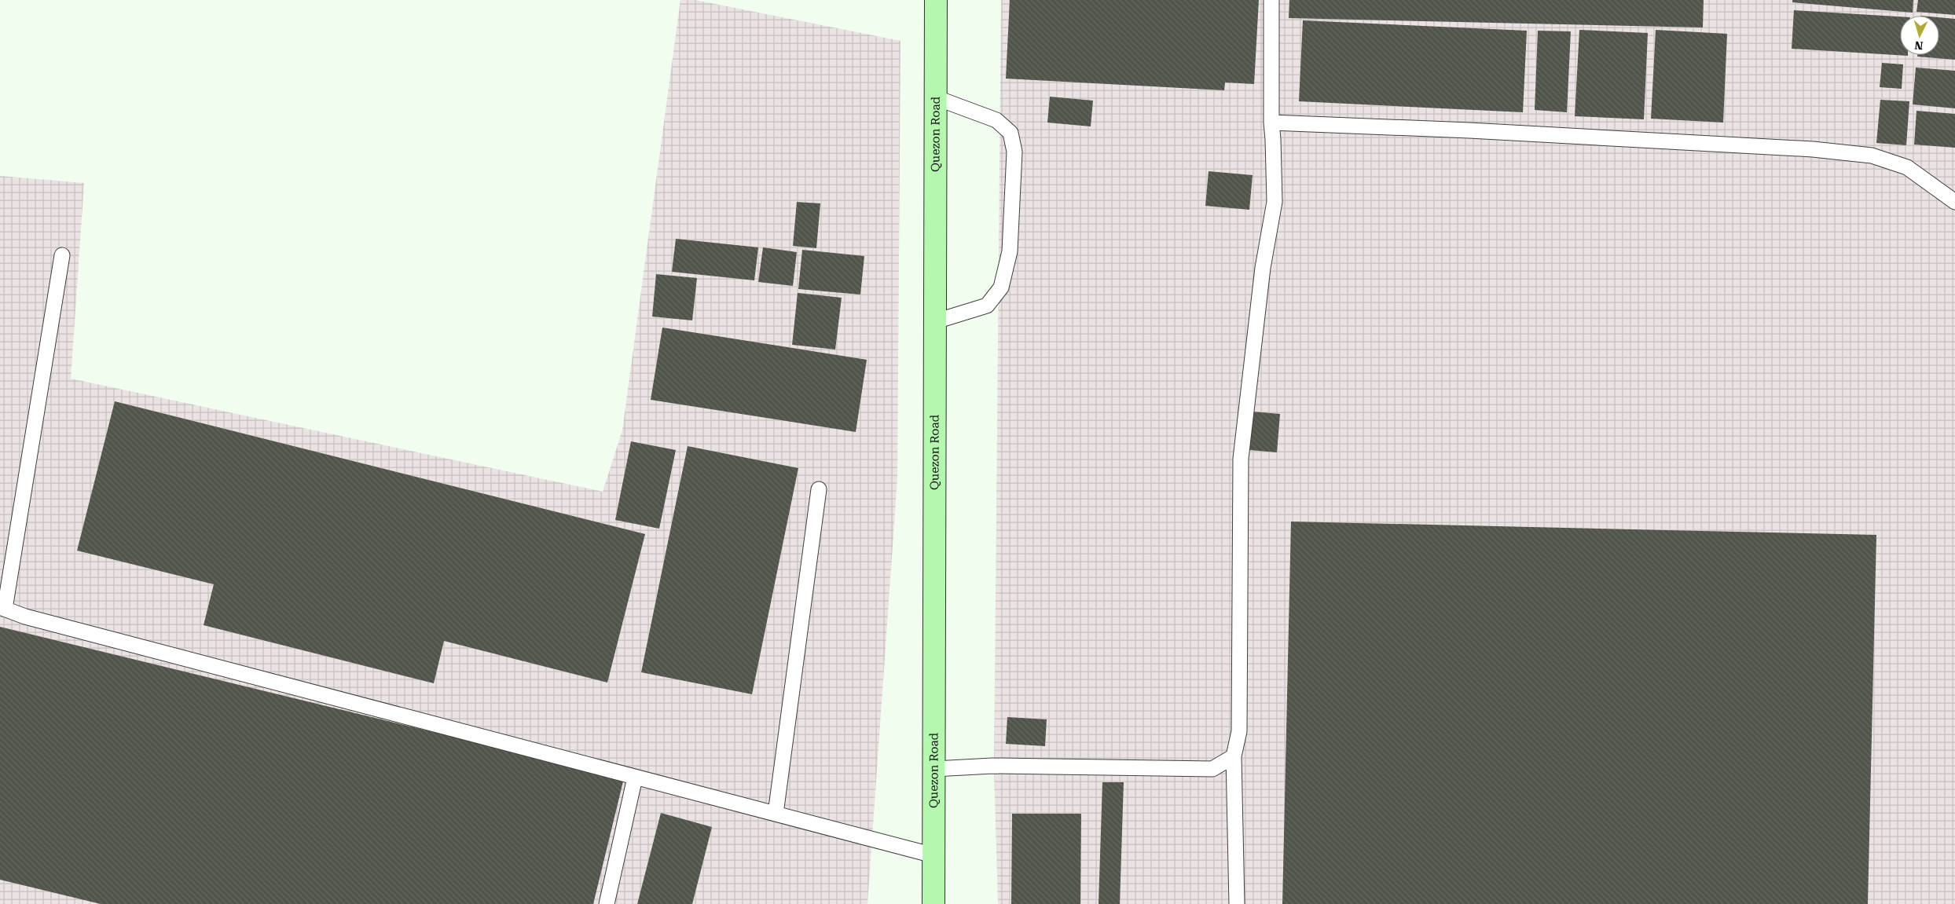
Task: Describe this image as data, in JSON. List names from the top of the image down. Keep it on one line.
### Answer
{"streets":{"main road":["Quezon Road"]},"north":"bottom"}
